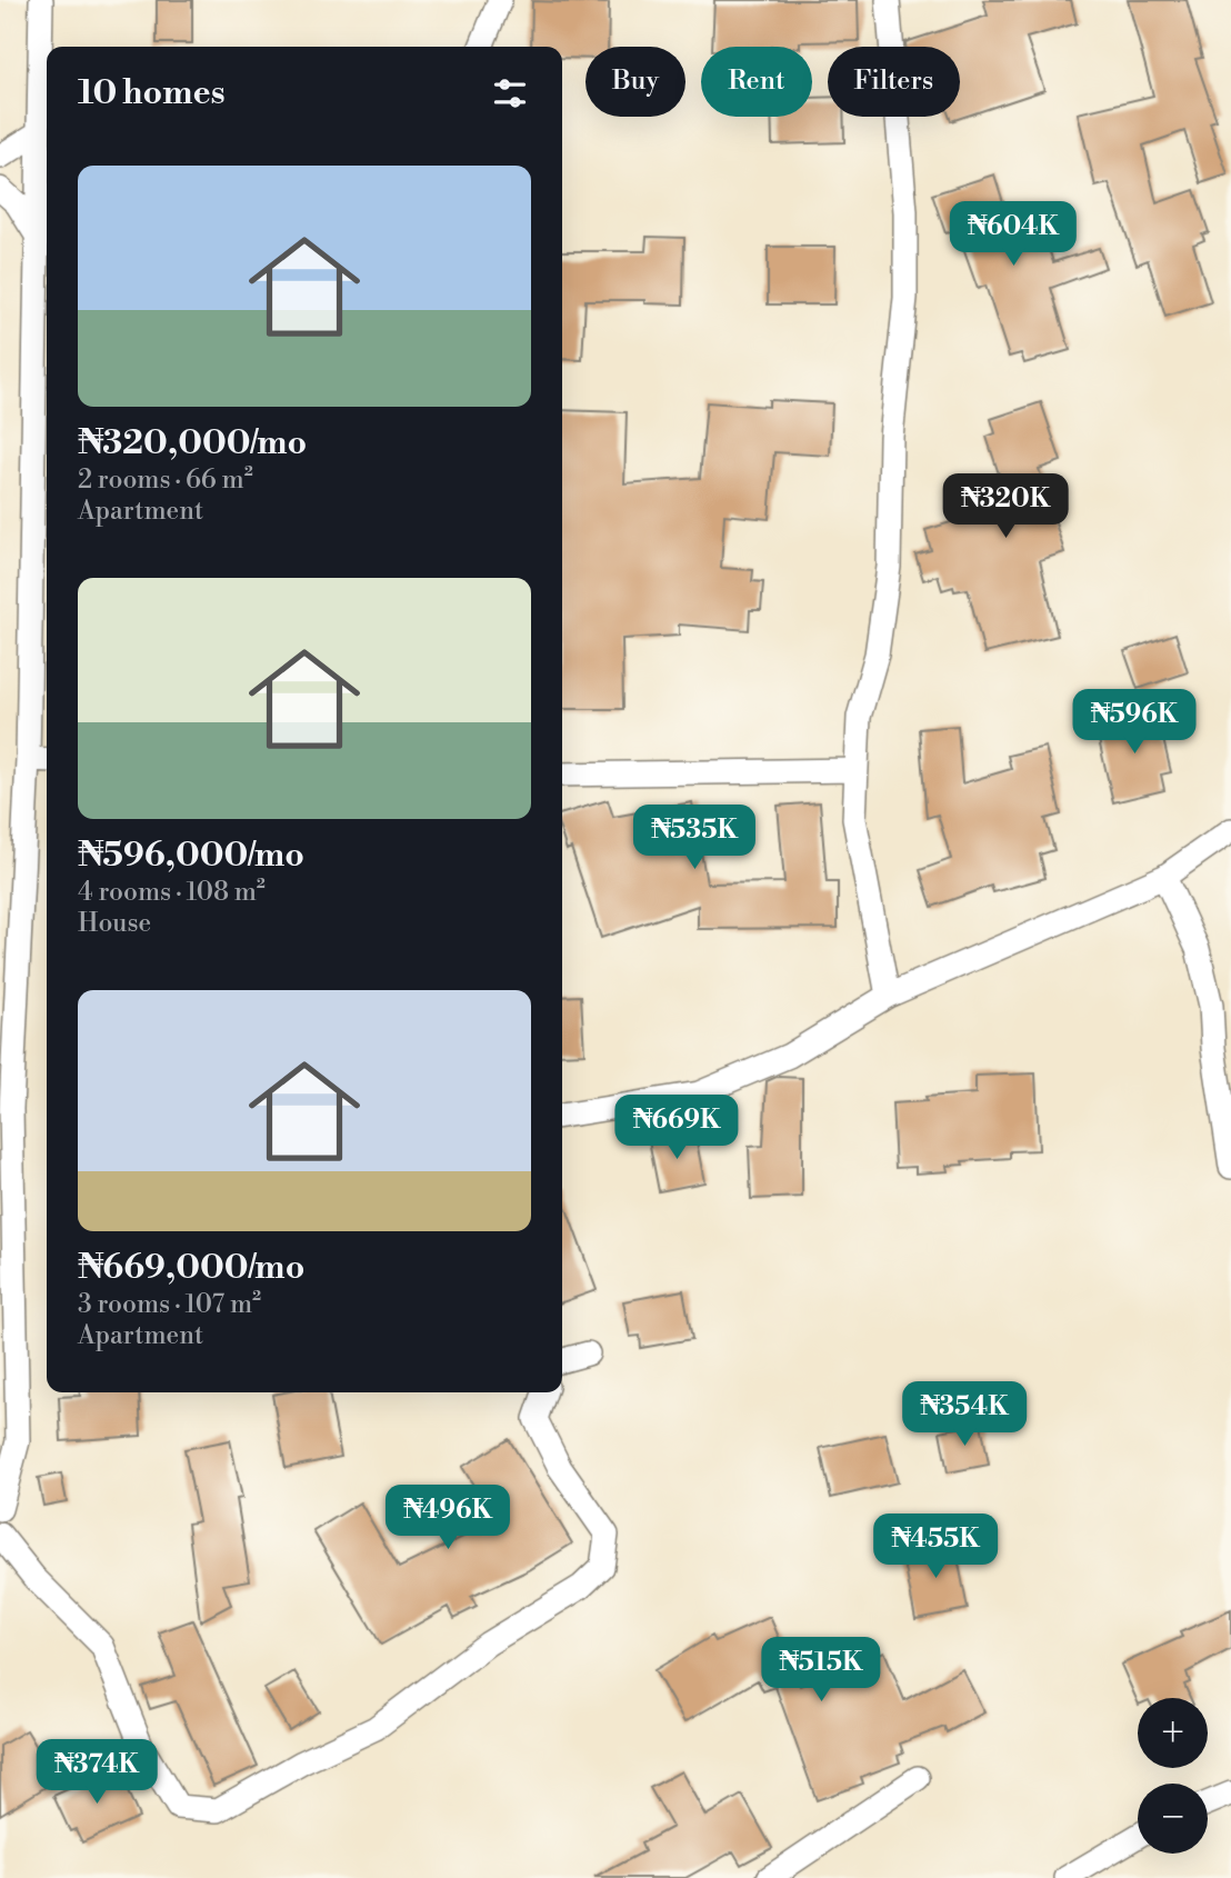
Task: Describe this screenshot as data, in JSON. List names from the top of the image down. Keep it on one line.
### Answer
{"page":{"chip":["Buy","Rent","Filters"],"heading":"10 homes","list":[{"name":"₦320,000/mo","note":"2 rooms · 66 m² · Apartment"},{"name":"₦596,000/mo","note":"4 rooms · 108 m² · House"},{"name":"₦669,000/mo","note":"3 rooms · 107 m² · Apartment"}],"price":["₦604K","₦320K","₦596K","₦535K","₦669K","₦354K","₦496K","₦455K","₦515K","₦374K"],"map_buttons":["+","−"]}}
